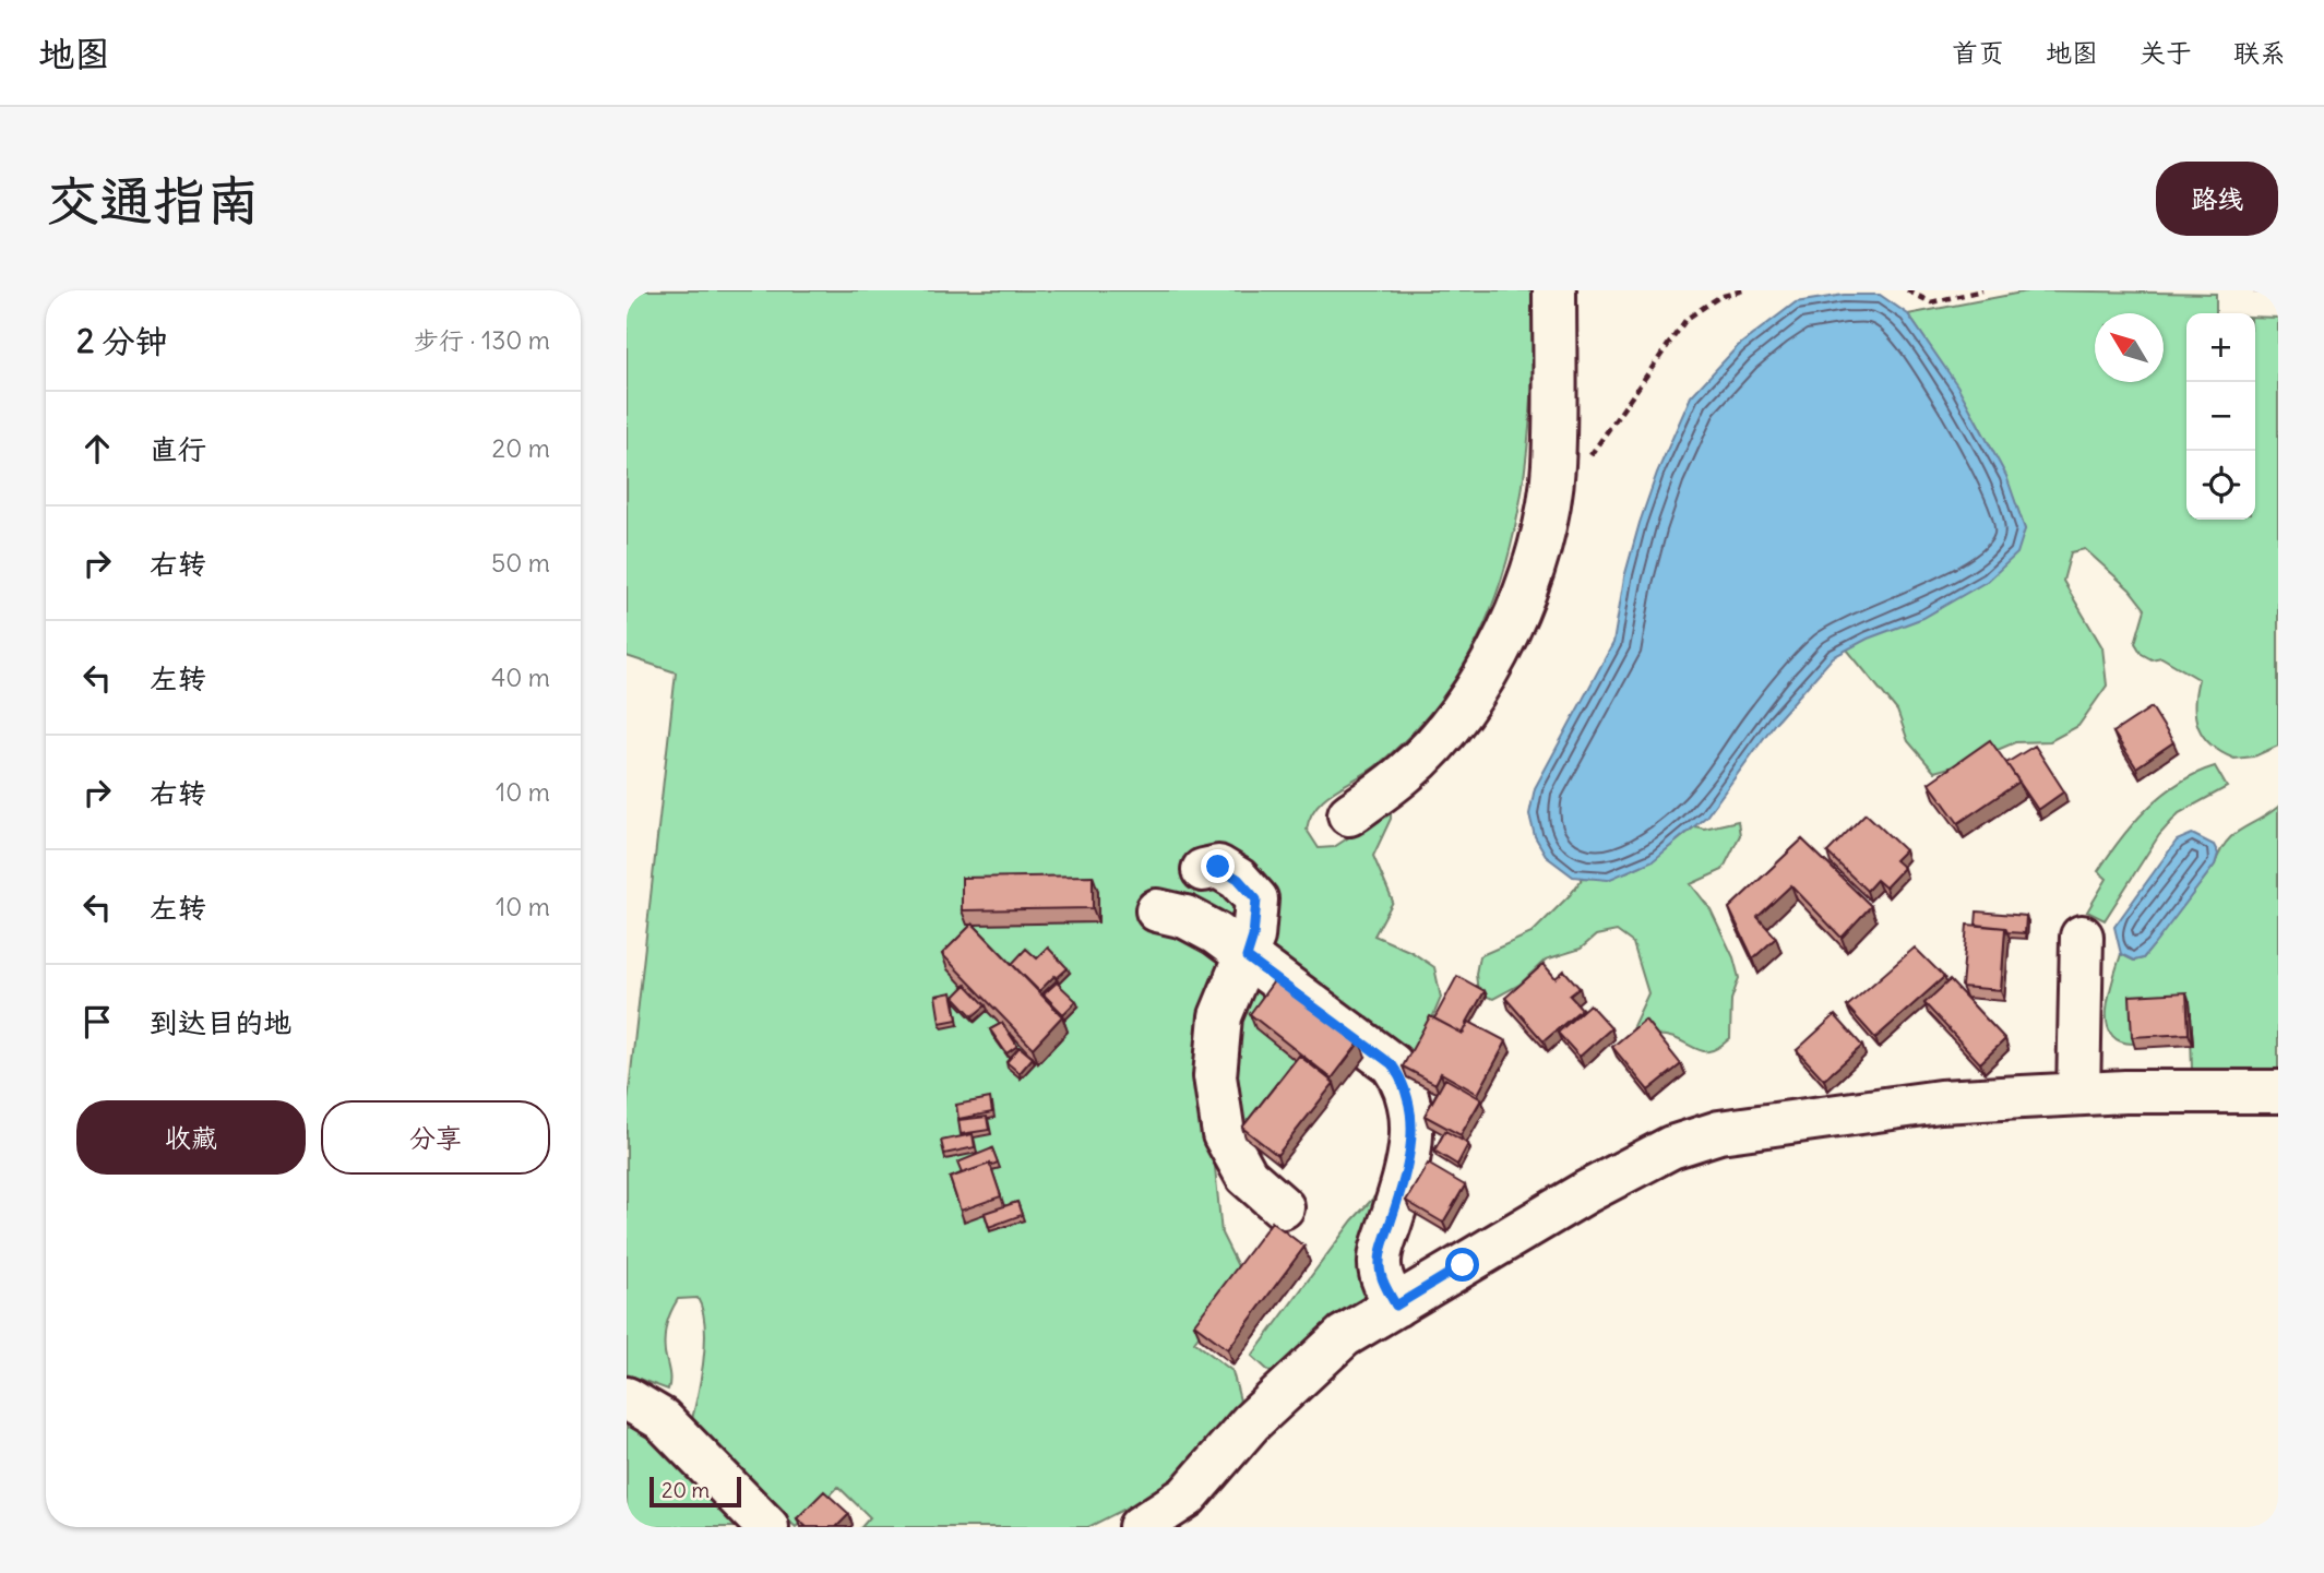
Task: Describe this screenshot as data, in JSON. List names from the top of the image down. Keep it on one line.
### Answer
{"scale_bar":"20 m","north":"top left","page":{"header":"地图","nav":["首页","地图","关于","联系"],"buttons":["路线",["收藏","分享"]],"title":"交通指南","heading":["2 分钟","步行 · 130 m"],"map_buttons":["+","−"],"list":[["直行","20 m"],["右转","50 m"],["左转","40 m"],["右转","10 m"],["左转","10 m"],"到达目的地"],"scale":"20 m"}}
